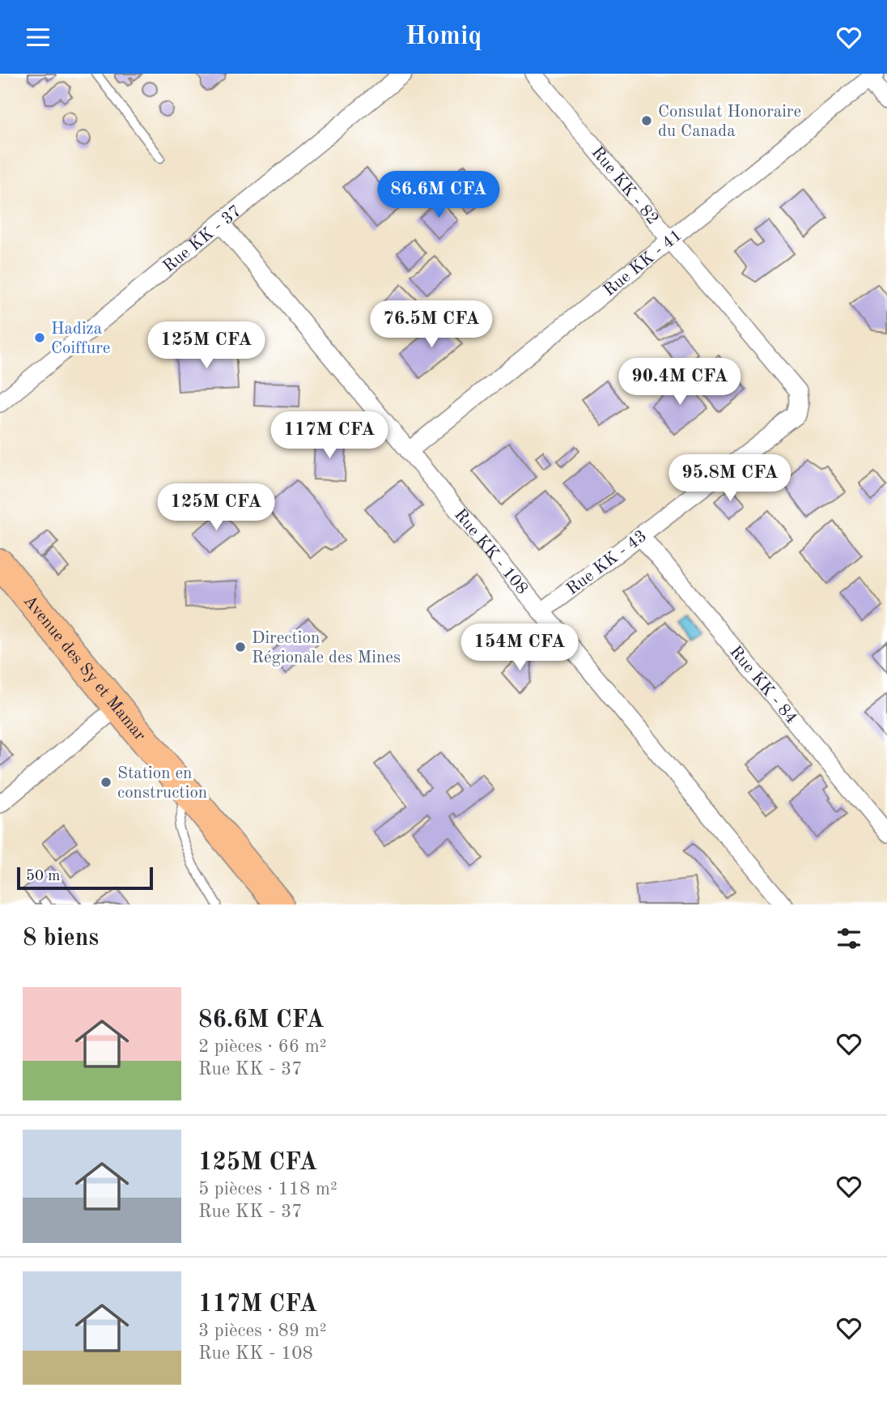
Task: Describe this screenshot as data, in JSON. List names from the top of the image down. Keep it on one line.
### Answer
{"streets":{"highway":["Avenue des Sy et Mamar"],"street":["Rue KK - 82","Rue KK - 37","Rue KK - 41","Rue KK - 108","Rue KK - 43","Rue KK - 84"]},"crossings":[["Rue KK - 82","Rue KK - 41"],["Rue KK - 82","Rue KK - 43"],["Rue KK - 37","Rue KK - 108"],["Rue KK - 41","Rue KK - 108"],["Rue KK - 108","Rue KK - 43"],["Rue KK - 43","Rue KK - 84"]],"places":["Consulat Honoraire du Canada","Hadiza Coiffure","Direction Régionale des Mines","Station en construction"],"scale_bar":"50 m","page":{"header":"Homiq","price":["86.6M CFA","76.5M CFA","125M CFA","90.4M CFA","117M CFA","95.8M CFA","125M CFA","154M CFA"],"scale":"50 m","heading":"8 biens","list":[{"name":"86.6M CFA","note":"2 pièces · 66 m² · Rue KK - 37"},{"name":"125M CFA","note":"5 pièces · 118 m² · Rue KK - 37"},{"name":"117M CFA","note":"3 pièces · 89 m² · Rue KK - 108"}]}}
